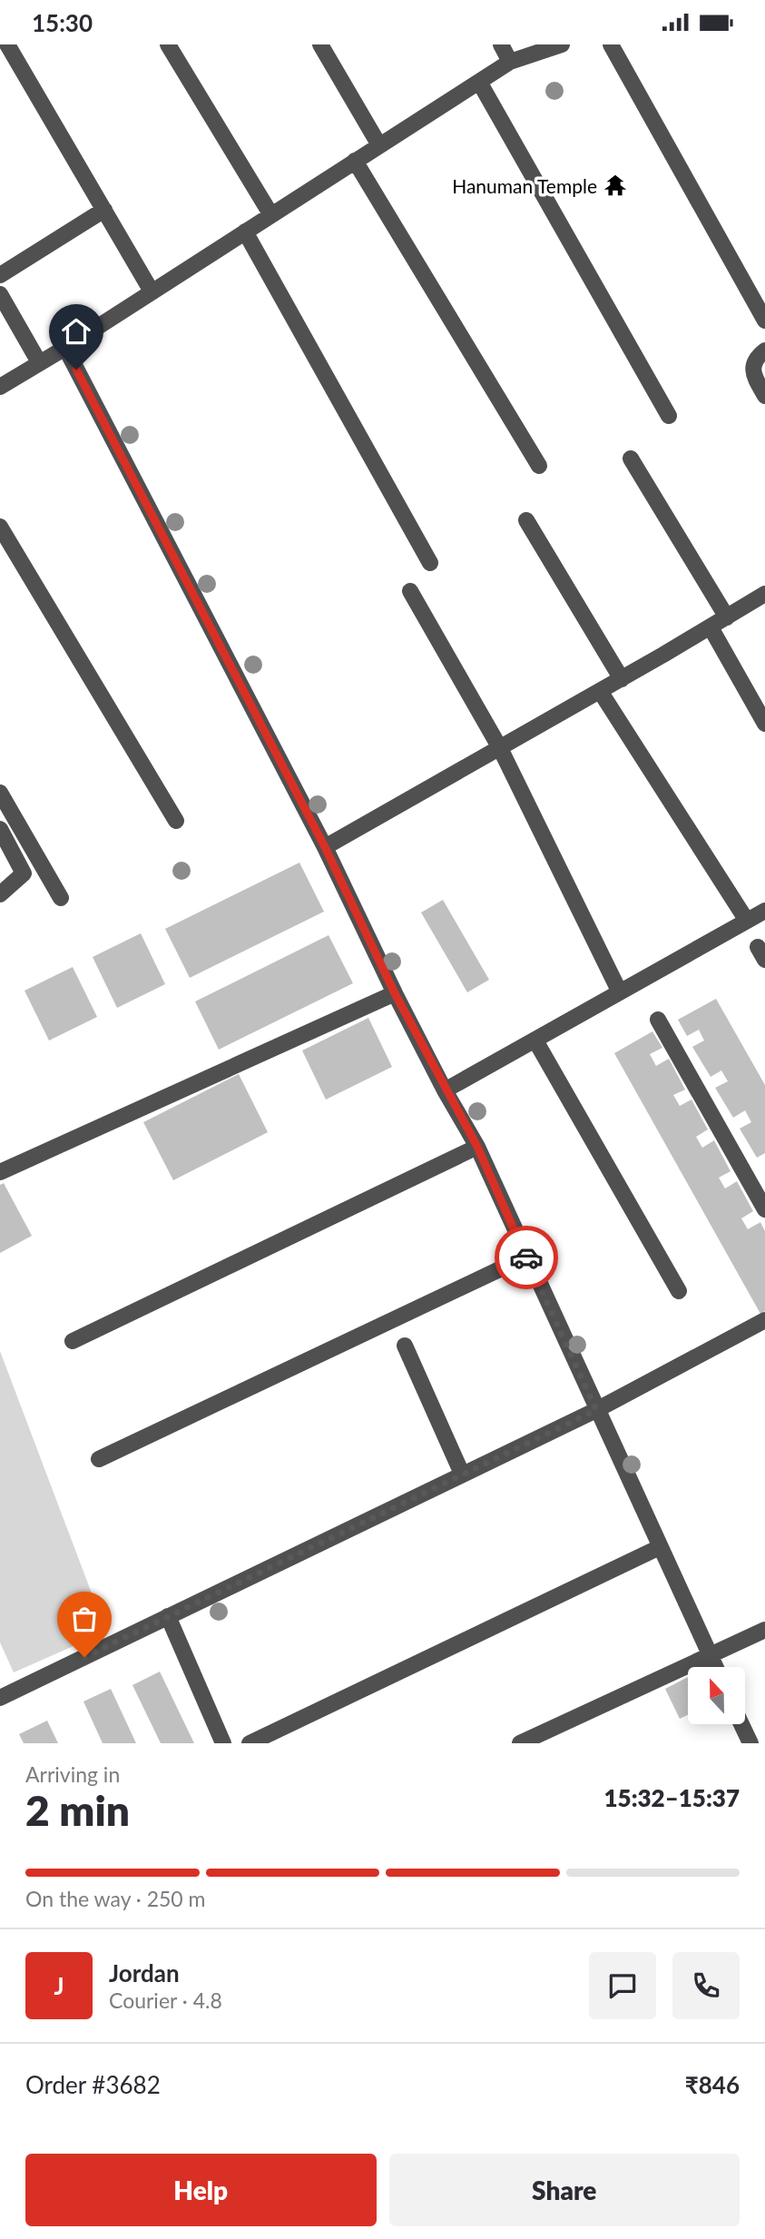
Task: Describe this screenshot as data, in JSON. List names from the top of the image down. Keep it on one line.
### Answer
{"places":{"temple":["Hanuman Temple"]},"north":"top","page":{"status":"15:30","heading":["2 min","Arriving in","15:32–15:37"],"panel":["Jordan","Courier · 4.8","Order #3682","₹846"],"bar":"On the way · 250 m","round":"J","buttons":["Help","Share"]}}
